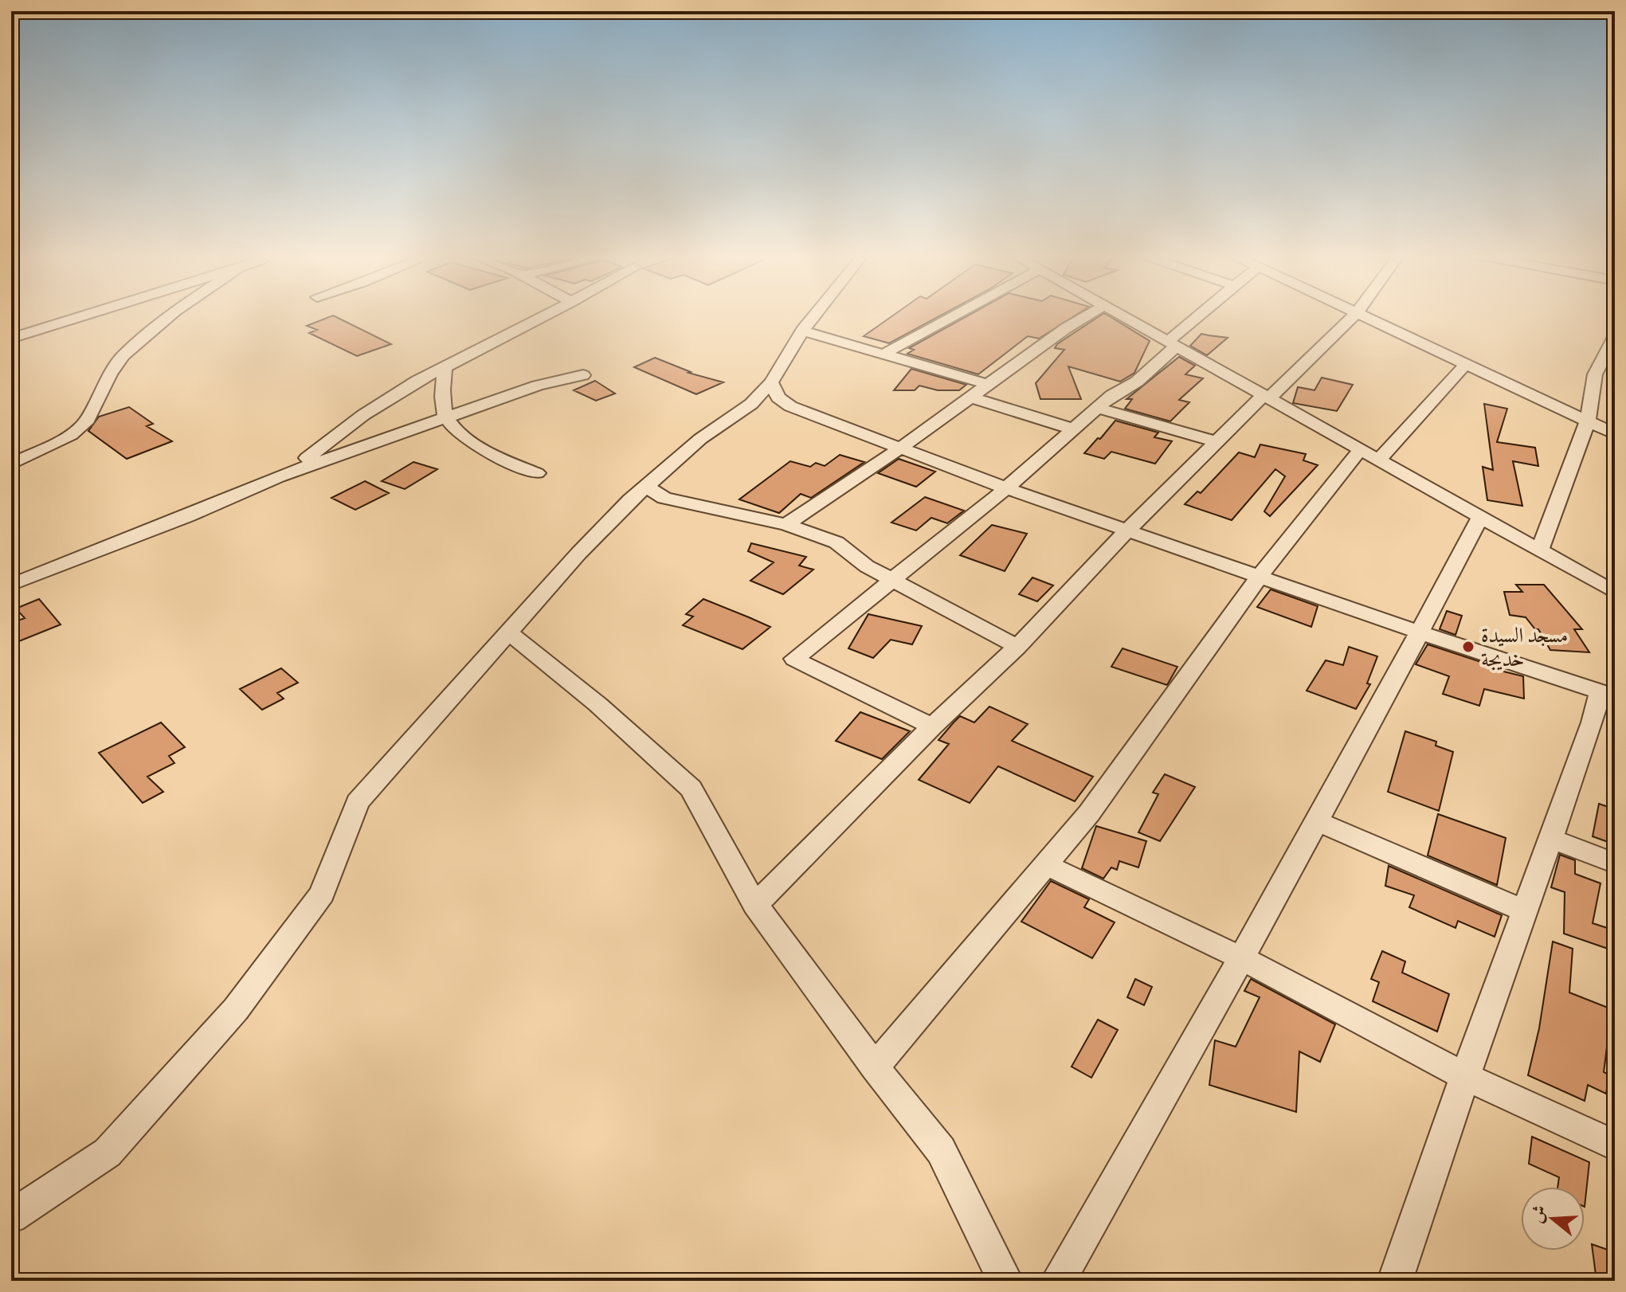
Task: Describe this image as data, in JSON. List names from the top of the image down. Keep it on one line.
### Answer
{"places":["مسجد السيدة خديجة"],"north":"left"}
